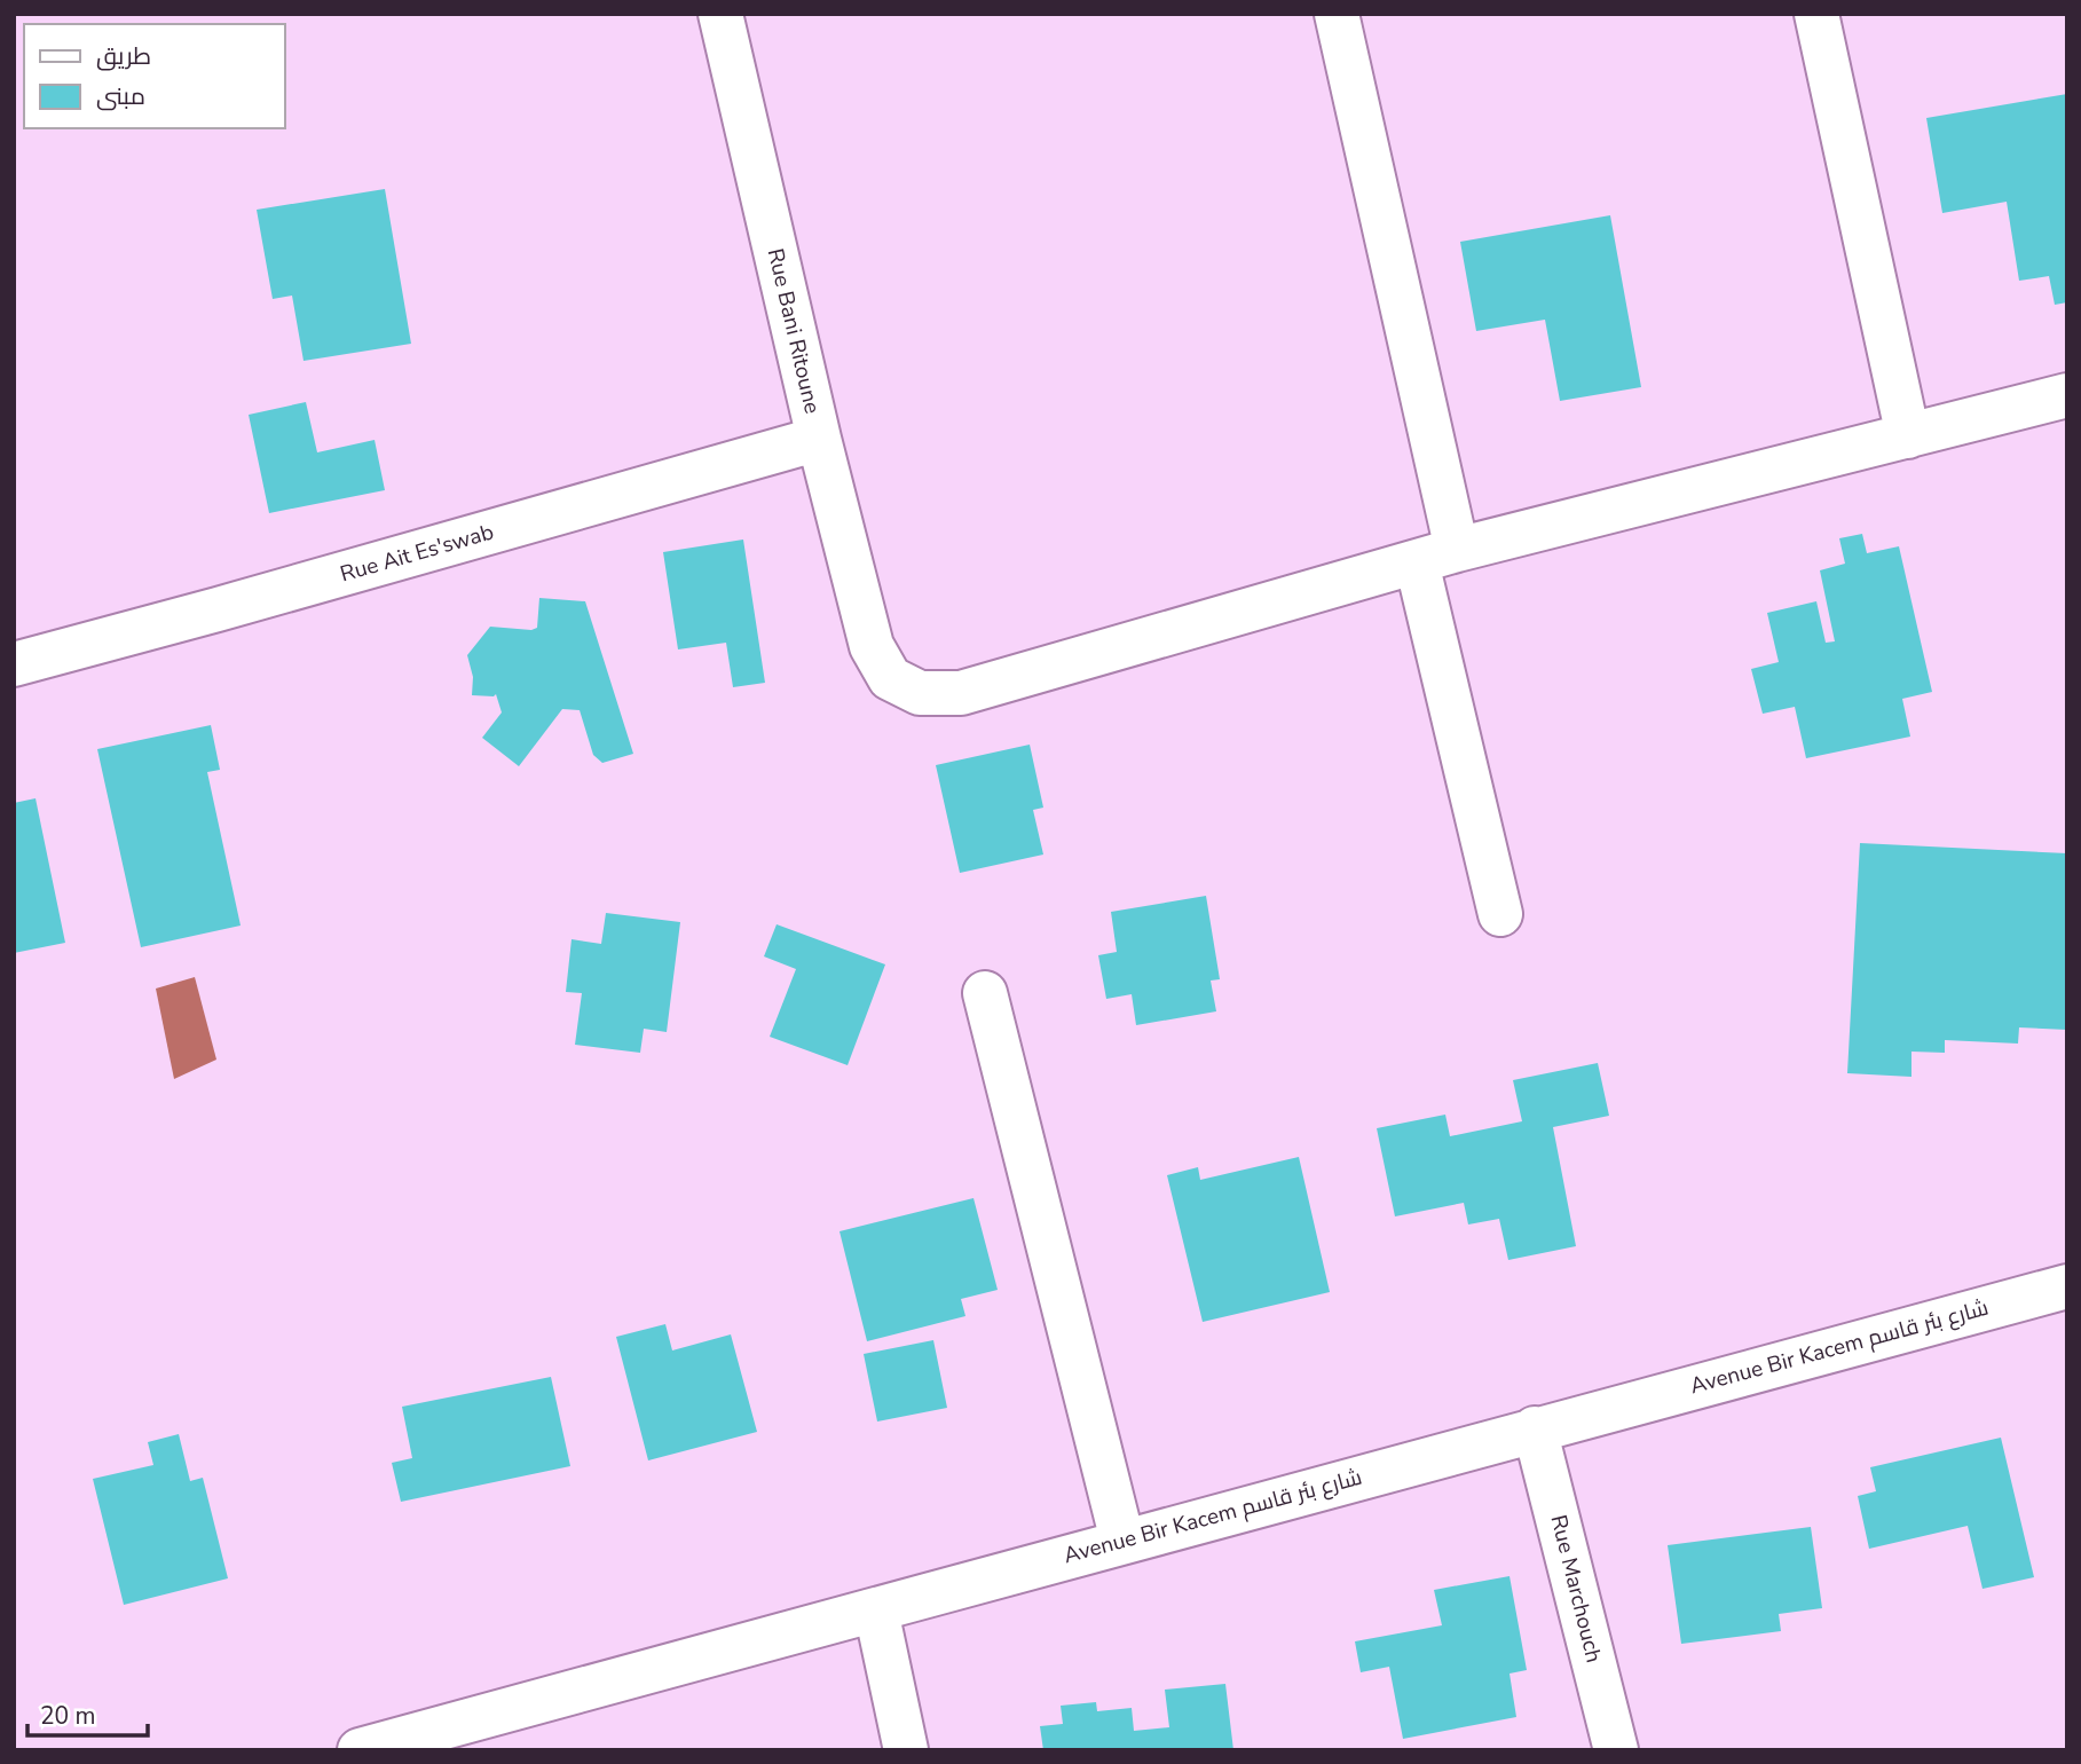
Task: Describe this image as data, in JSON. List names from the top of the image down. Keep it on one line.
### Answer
{"streets":{"street":["Rue Bani Ritoune","Rue Ait Es'swab","Avenue Bir Kacem شارع بئر قاسم","Rue Marchouch"]},"crossings":[["Rue Bani Ritoune","Rue Ait Es'swab"],["Avenue Bir Kacem شارع بئر قاسم","Rue Marchouch"]],"legend":["طريق","مبنى"],"scale_bar":"20 m"}
